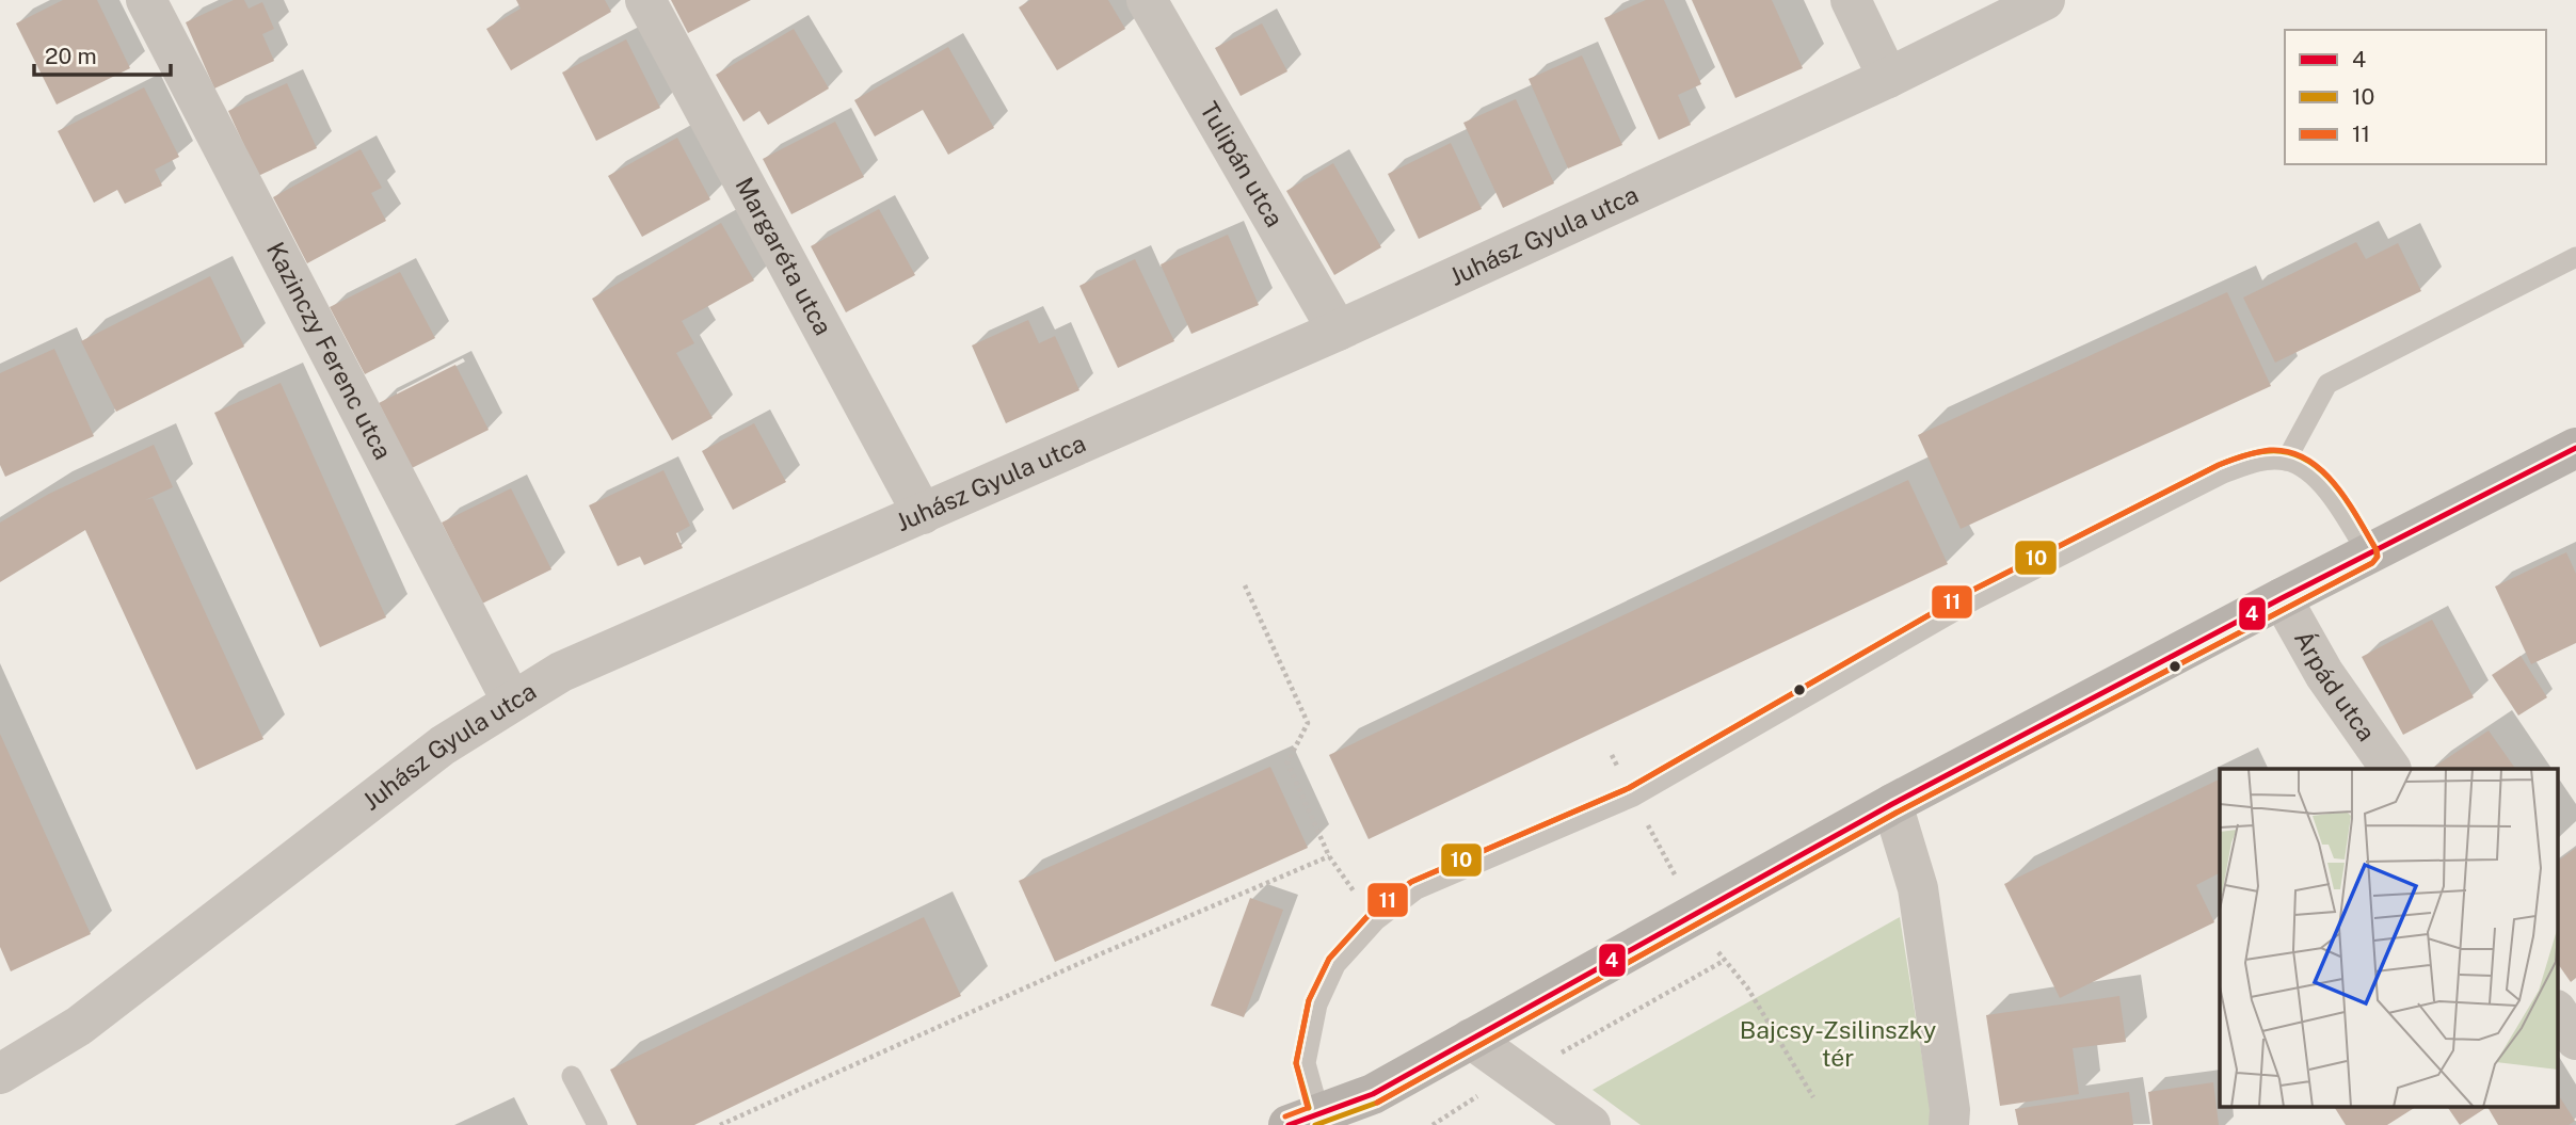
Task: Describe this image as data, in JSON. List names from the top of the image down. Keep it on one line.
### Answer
{"streets":{"street":["Tulipán utca","Juhász Gyula utca","Margaréta utca","Kazinczy Ferenc utca","Árpád utca"]},"crossings":[["Tulipán utca","Juhász Gyula utca"],["Juhász Gyula utca","Margaréta utca"],["Juhász Gyula utca","Kazinczy Ferenc utca"]],"parks":["Bajcsy-Zsilinszky tér"],"lines":["transit line 4","transit line 11","transit line 10"],"legend":["4","10","11"],"scale_bar":"20 m"}
